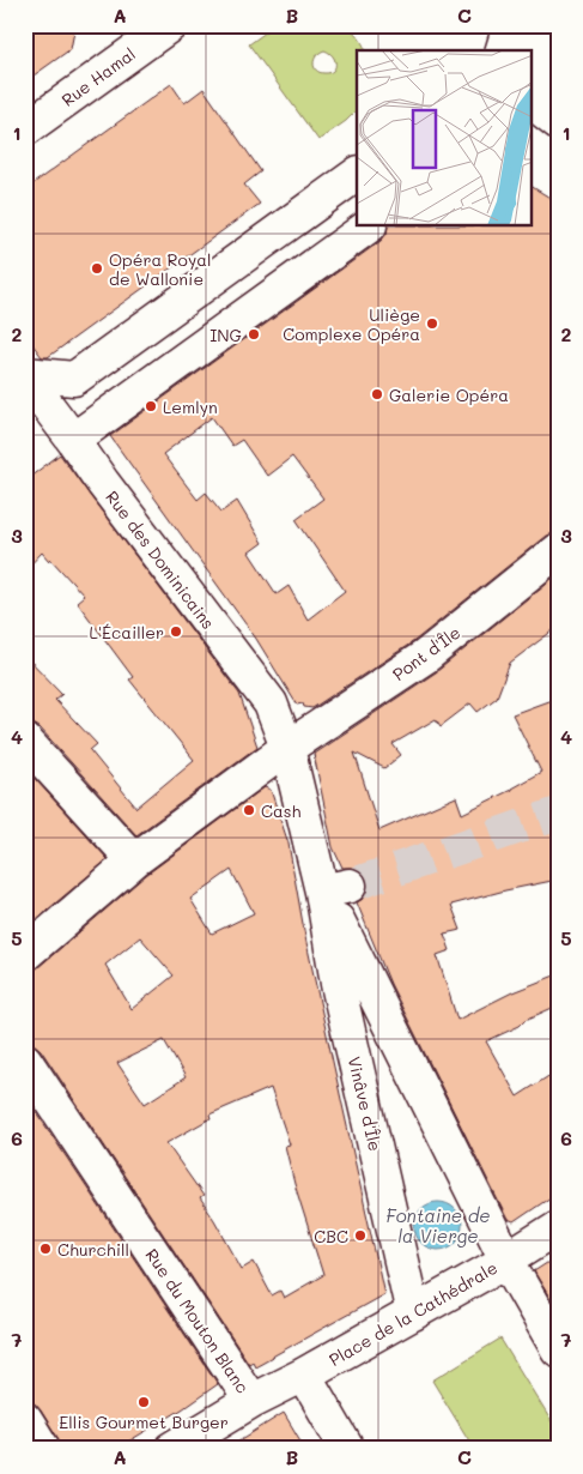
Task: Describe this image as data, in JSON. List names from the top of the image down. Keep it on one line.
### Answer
{"streets":{"street":["Rue Hamal","Rue des Dominicains","Pont d'Île","Vinâve d'Île","Place de la Cathédrale","Rue du Mouton Blanc"]},"crossings":[["Rue des Dominicains","Pont d'Île"],["Rue des Dominicains","Vinâve d'Île"],["Pont d'Île","Vinâve d'Île"],["Vinâve d'Île","Place de la Cathédrale"],["Place de la Cathédrale","Rue du Mouton Blanc"]],"water":["Fontaine de la Vierge"],"places":["Opéra Royal de Wallonie","Uliège Complexe Opéra","ING","Galerie Opéra","Lemlyn","L'Écailler","Cash","CBC","Churchill","Ellis Gourmet Burger"],"grid":{"columns":["A","B","C"],"rows":["1","2","3","4","5","6","7"]}}
